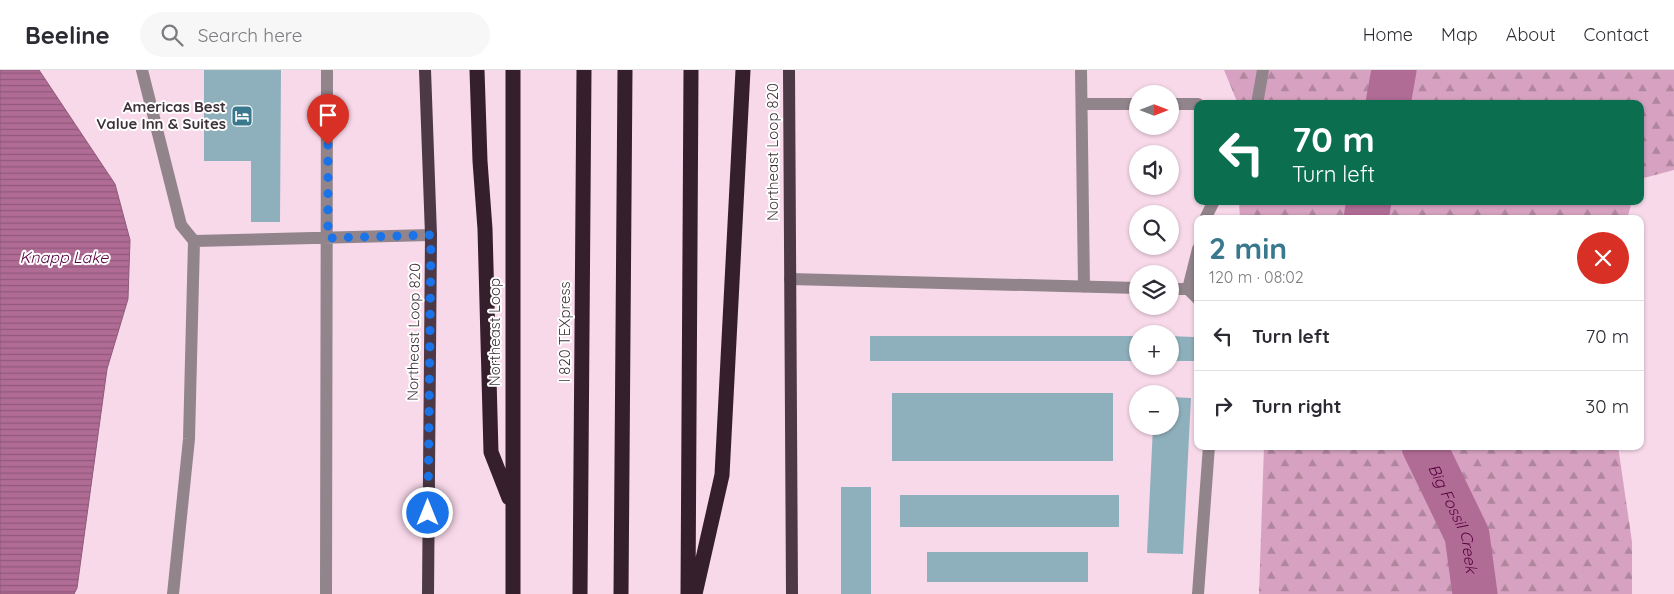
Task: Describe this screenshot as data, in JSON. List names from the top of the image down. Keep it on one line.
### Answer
{"streets":{"highway":["Northeast Loop","I 820 TEXpress"],"main road":["Northeast Loop 820"]},"water":["Knapp Lake","Big Fossil Creek"],"places":{"hotel":["Americas Best Value Inn & Suites"]},"north":"right","page":{"header":"Beeline","search":"Search here","nav":["Home","Map","About","Contact"],"map_buttons":["+","−"],"turn":["70 m","Turn left"],"heading":["2 min","120 m · 08:02"],"list":[{"name":"Turn left","value":"70 m"},{"name":"Turn right","value":"30 m"}]}}
